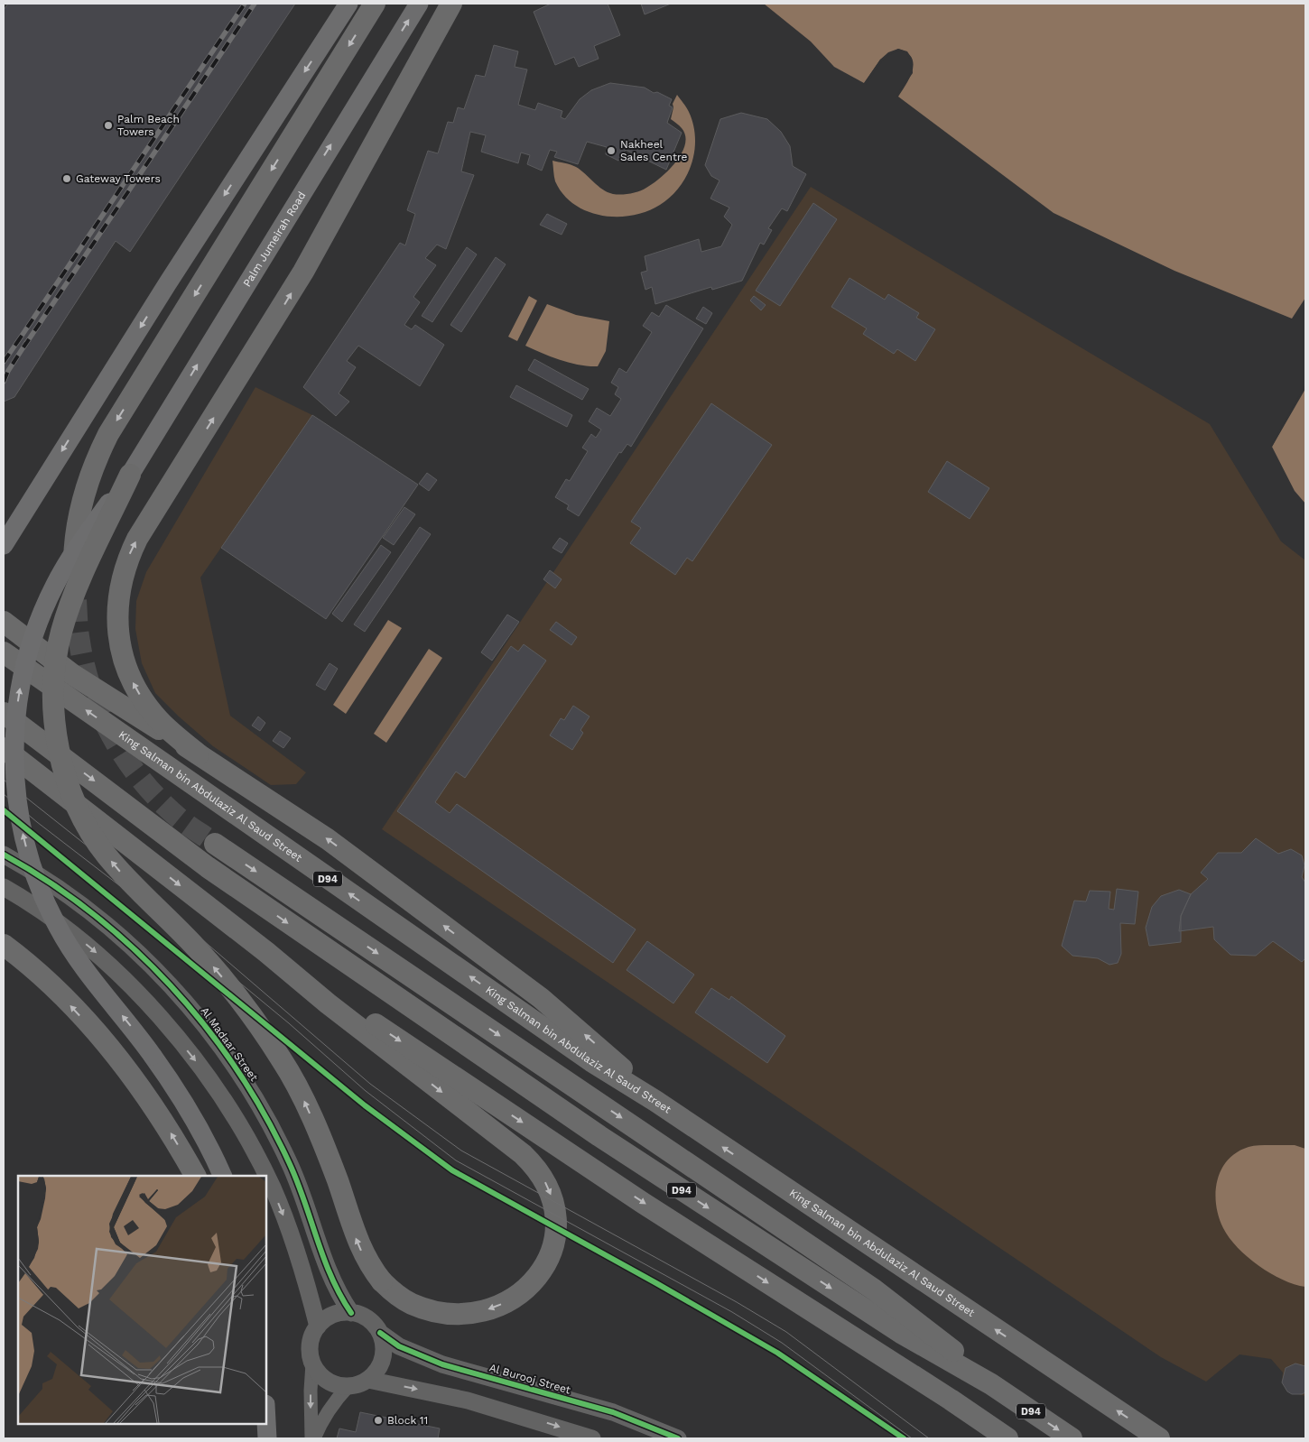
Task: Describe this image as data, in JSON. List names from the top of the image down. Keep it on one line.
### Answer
{"streets":{"main road":["Palm Jumeirah Road","King Salman bin Abdulaziz Al Saud Street","D94"],"street":["Al Madaar Street","Al Burooj Street"]},"crossings":[["Al Madaar Street","Al Burooj Street"]],"places":["Palm Beach Towers","Nakheel Sales Centre","Gateway Towers","Block 11"]}
